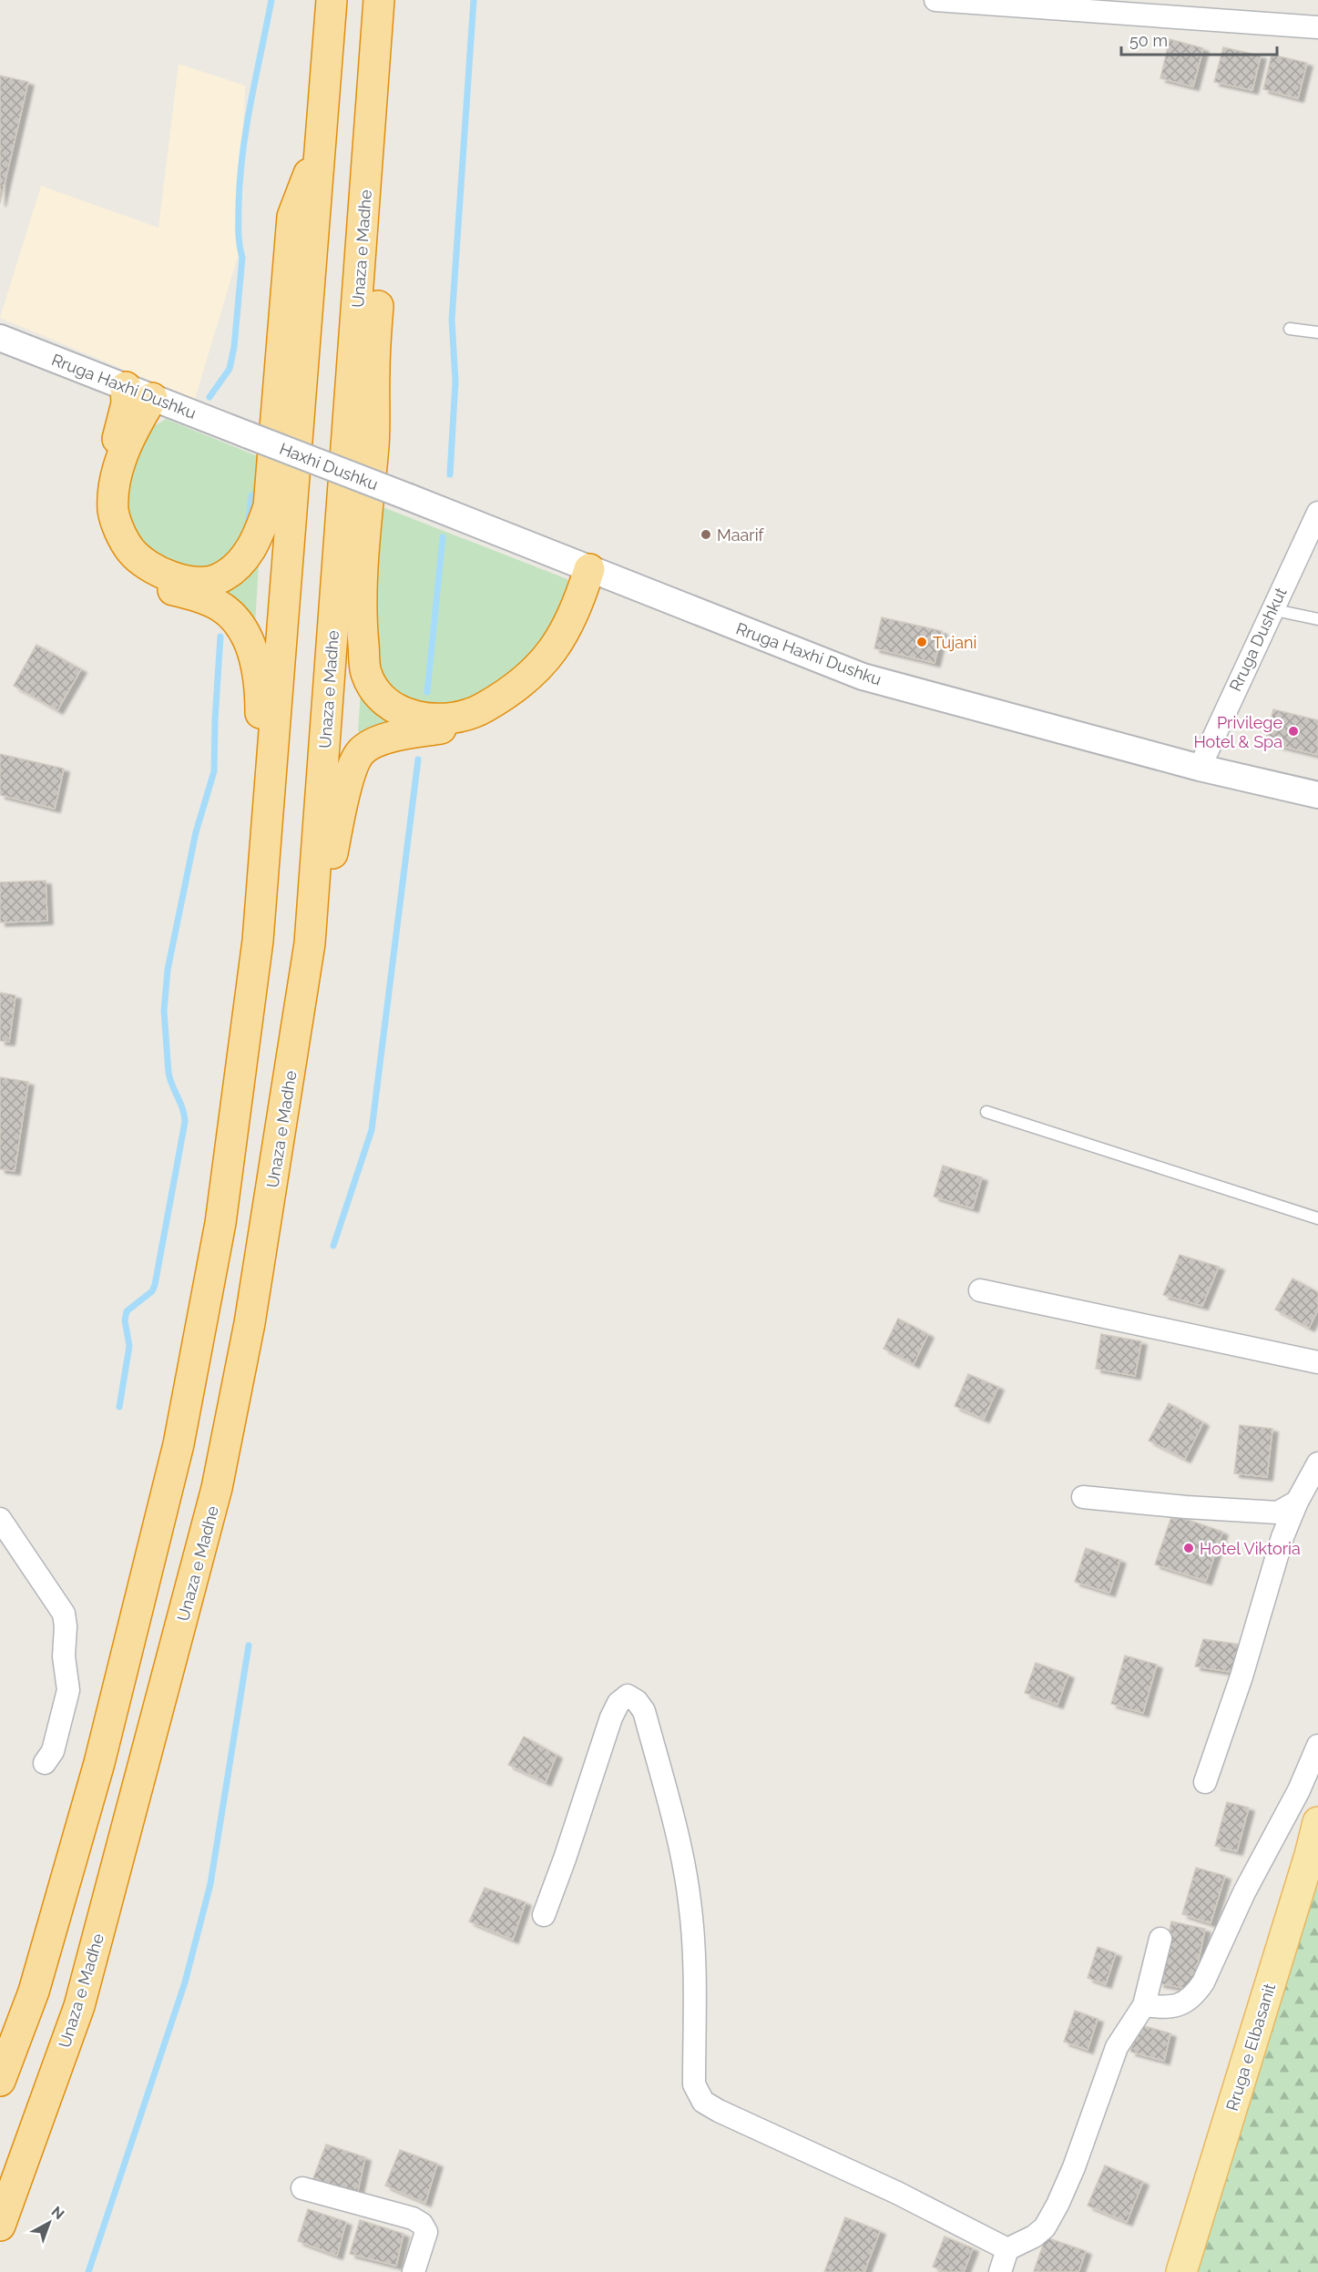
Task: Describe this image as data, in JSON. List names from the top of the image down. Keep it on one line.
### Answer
{"streets":{"highway":["Unaza e Madhe"],"main road":["Rruga e Elbasanit"],"street":["Rruga Haxhi Dushku","Haxhi Dushku","Rruga Dushkut"]},"crossings":[["Rruga Haxhi Dushku","Haxhi Dushku"],["Rruga Haxhi Dushku","Rruga Dushkut"]],"places":["Maarif","Tujani","Privilege Hotel & Spa","Hotel Viktoria"],"scale_bar":"50 m","north":"top right"}
